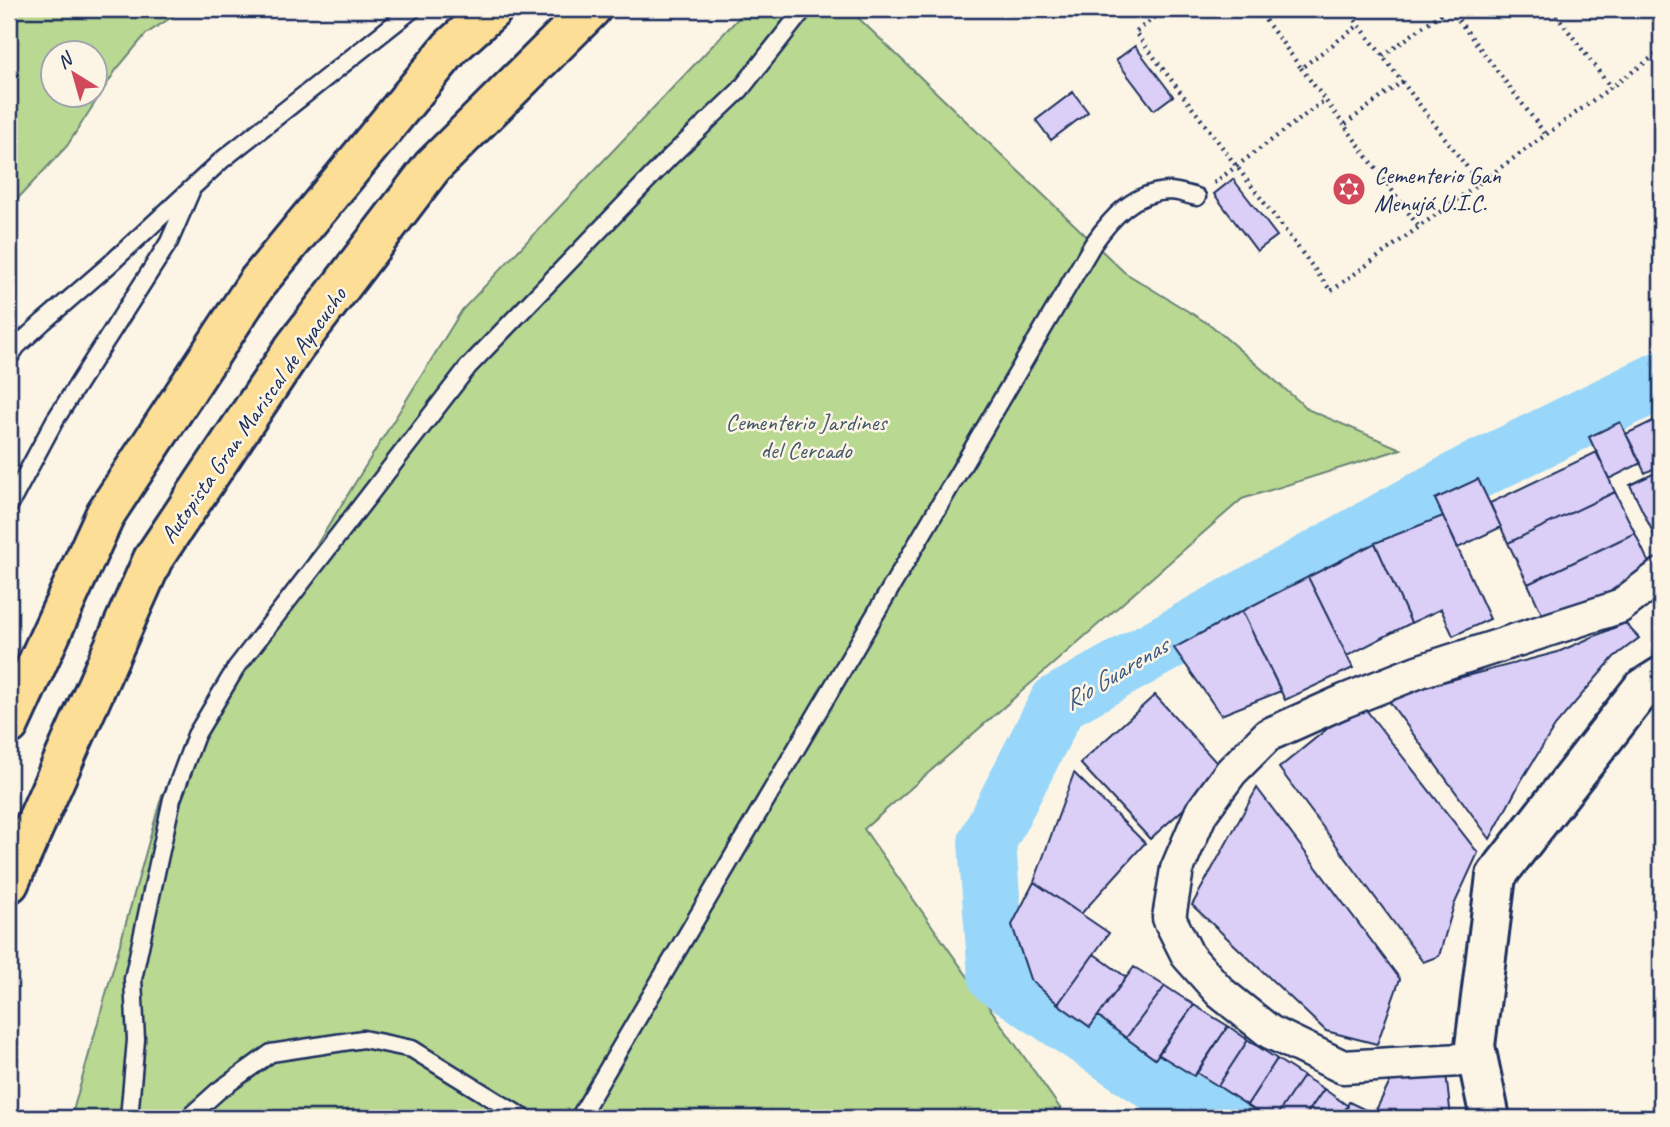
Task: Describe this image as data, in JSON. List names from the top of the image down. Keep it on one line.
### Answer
{"streets":{"highway":["Autopista Gran Mariscal de Ayacucho"]},"water":["Río Guarenas"],"parks":["Cementerio Jardines del Cercado"],"places":{"synagogue":["Cementerio Gan Menujá U.I.C."]},"north":"top left"}
